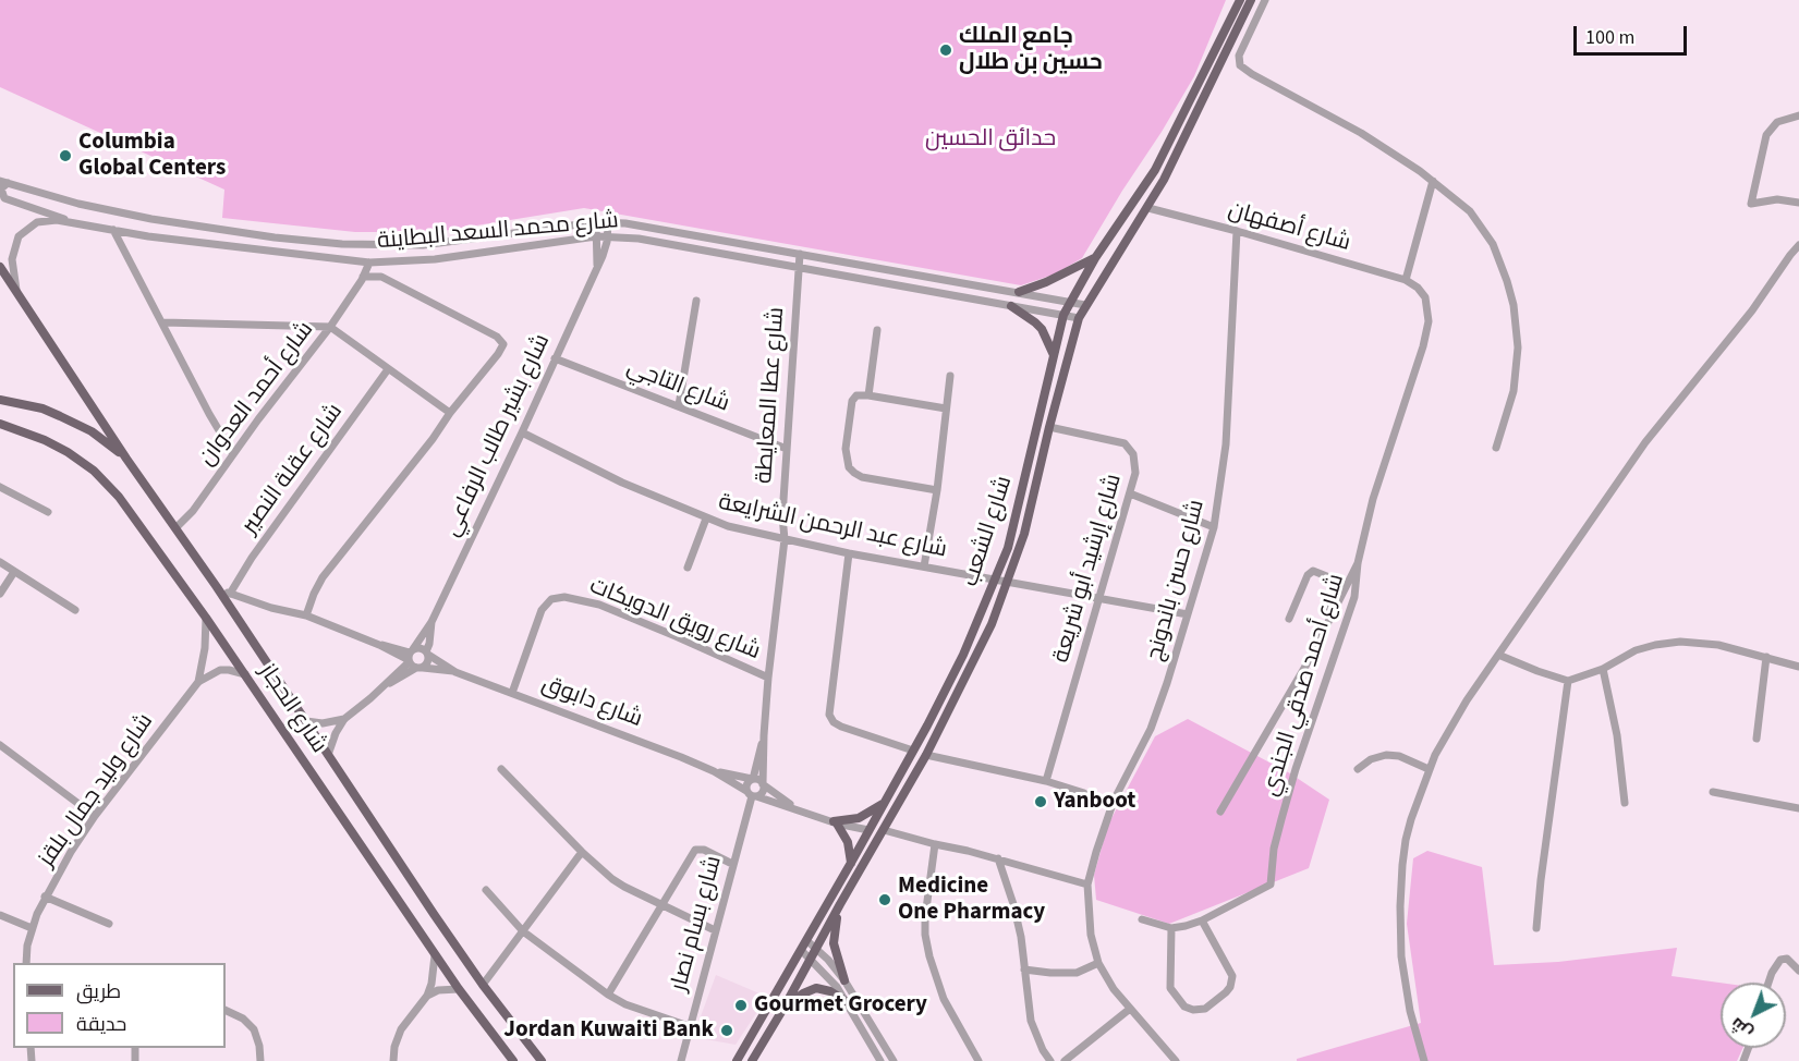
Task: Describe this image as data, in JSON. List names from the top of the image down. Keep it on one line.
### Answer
{"streets":{"main road":["شارع الشعب","شارع الحجاز"],"street":["شارع أصفهان","شارع محمد السعد البطاينة","شارع التاجي","شارع أحمد العدوان","شارع عطا المعايطة","شارع بشير طالب الرفاعي","شارع عقلة النصير","شارع عبد الرحمن الشرايعة","شارع إرشيد أبو شريعة","شارع حسن باندونج","شارع رويق الدويكات","شارع أحمد صدقي الجندي","شارع دابوق","شارع وليد جمال بلقز","شارع بسام نصار"]},"crossings":[["شارع أصفهان","شارع الشعب"],["شارع أصفهان","شارع حسن باندونج"],["شارع أصفهان","شارع أحمد صدقي الجندي"],["شارع محمد السعد البطاينة","شارع أحمد العدوان"],["شارع محمد السعد البطاينة","شارع عطا المعايطة"],["شارع محمد السعد البطاينة","شارع بشير طالب الرفاعي"],["شارع محمد السعد البطاينة","شارع الشعب"],["شارع محمد السعد البطاينة","شارع الحجاز"],["شارع التاجي","شارع عطا المعايطة"],["شارع التاجي","شارع بشير طالب الرفاعي"],["شارع أحمد العدوان","شارع الحجاز"],["شارع عطا المعايطة","شارع عبد الرحمن الشرايعة"],["شارع عطا المعايطة","شارع رويق الدويكات"],["شارع بشير طالب الرفاعي","شارع عبد الرحمن الشرايعة"],["شارع بشير طالب الرفاعي","شارع دابوق"],["شارع بشير طالب الرفاعي","شارع الحجاز"],["شارع عبد الرحمن الشرايعة","شارع الشعب"],["شارع عبد الرحمن الشرايعة","شارع إرشيد أبو شريعة"],["شارع عبد الرحمن الشرايعة","شارع حسن باندونج"],["شارع عبد الرحمن الشرايعة","شارع رويق الدويكات"],["شارع الشعب","شارع إرشيد أبو شريعة"],["شارع الشعب","شارع دابوق"],["شارع رويق الدويكات","شارع دابوق"],["شارع رويق الدويكات","شارع بسام نصار"],["شارع دابوق","شارع بسام نصار"],["شارع الحجاز","شارع وليد جمال بلقز"]],"parks":["حدائق الحسين"],"places":["جامع الملك حسين بن طلال","Columbia Global Centers","Yanboot","Medicine One Pharmacy","Gourmet Grocery","Jordan Kuwaiti Bank"],"legend":["طريق","حديقة"],"scale_bar":"100 m","north":"bottom left"}
